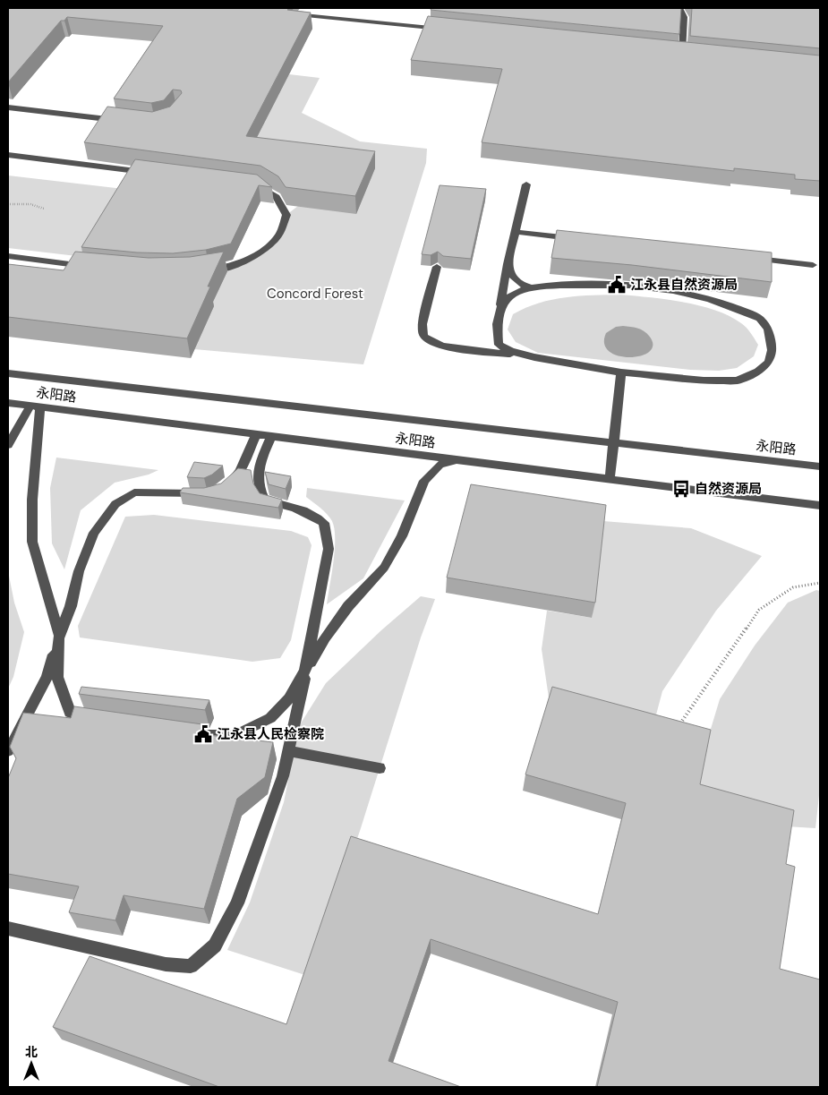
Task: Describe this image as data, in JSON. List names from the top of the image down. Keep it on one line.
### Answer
{"streets":{"street":["永阳路"]},"parks":["Concord Forest"],"places":{"public building":["江永县自然资源局","江永县人民检察院"],"bus stop":["自然资源局"]},"north":"top"}
